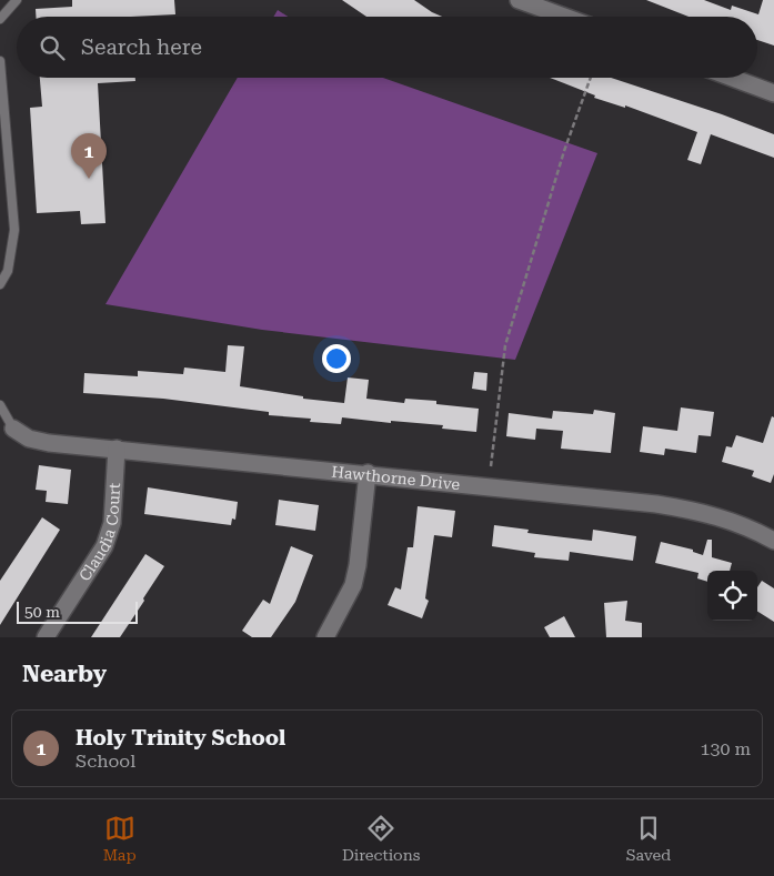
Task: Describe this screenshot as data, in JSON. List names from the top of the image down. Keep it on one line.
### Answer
{"streets":{"street":["Hawthorne Drive","Claudia Court"]},"crossings":[["Hawthorne Drive","Claudia Court"]],"scale_bar":"50 m","page":{"search":"Search here","pins":"1","scale":"50 m","heading":"Nearby","list":[{"mark":"1","name":"Holy Trinity School","note":"School","value":"130 m"}],"nav":["Map","Directions","Saved"]}}
